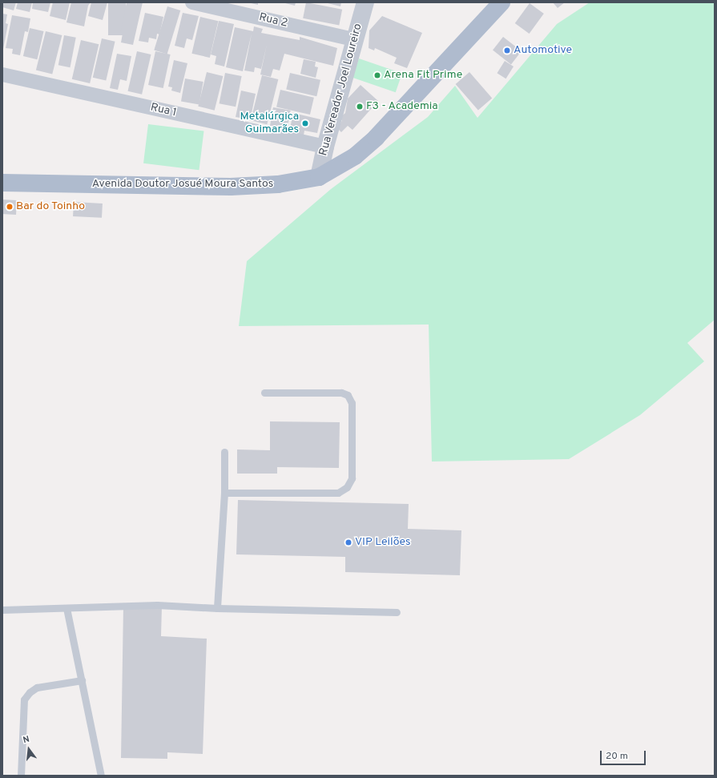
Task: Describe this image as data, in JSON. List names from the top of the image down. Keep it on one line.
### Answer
{"streets":{"main road":["Avenida Doutor Josué Moura Santos"],"street":["Rua 2","Rua Vereador Joel Loureiro","Rua 1"]},"crossings":[["Rua 2","Rua Vereador Joel Loureiro"],["Rua Vereador Joel Loureiro","Rua 1"],["Rua Vereador Joel Loureiro","Avenida Doutor Josué Moura Santos"]],"places":["Automotive","Arena Fit Prime","F3 - Academia","Metalúrgica Guimarães","Bar do Toinho","VIP Leilões"],"scale_bar":"20 m","north":"top"}
